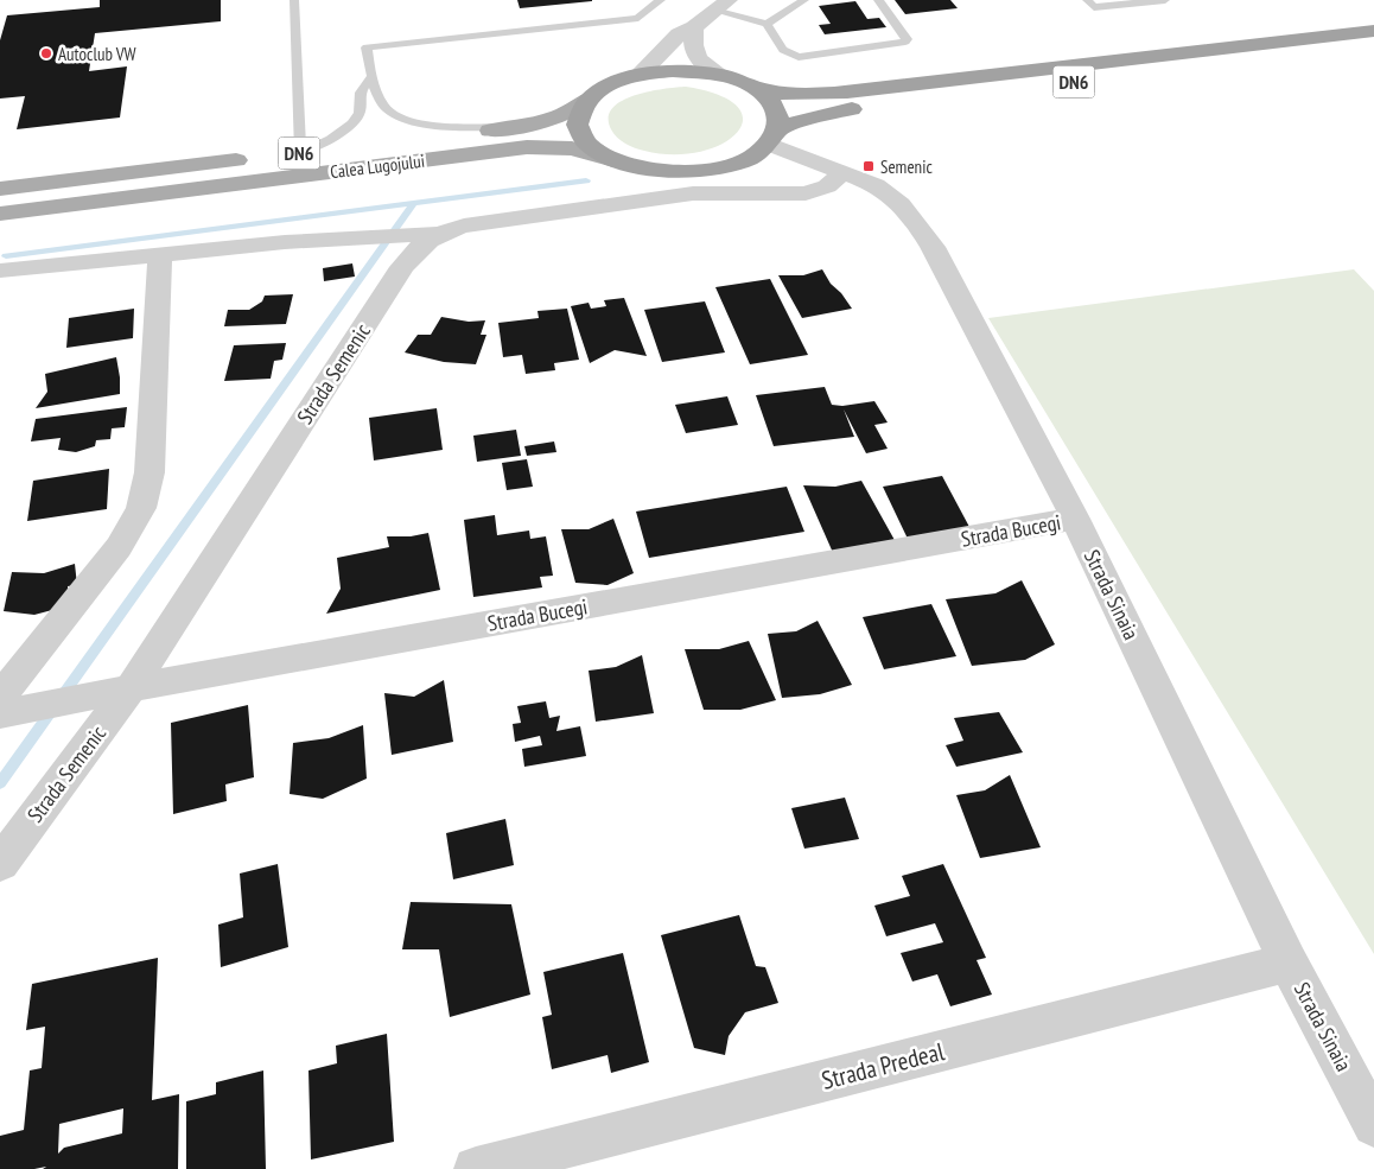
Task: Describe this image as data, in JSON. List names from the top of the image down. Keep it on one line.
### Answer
{"streets":{"highway":["DN6"],"main road":["Calea Lugojului"],"street":["Strada Semenic","Strada Bucegi","Strada Sinaia","Strada Predeal"]},"crossings":[["DN6","Calea Lugojului"],["DN6","Strada Sinaia"],["Strada Semenic","Strada Bucegi"],["Strada Semenic","Strada Sinaia"],["Strada Bucegi","Strada Sinaia"],["Strada Sinaia","Strada Predeal"]],"places":{"other":["Autoclub VW"],"transit":["Semenic"]}}
